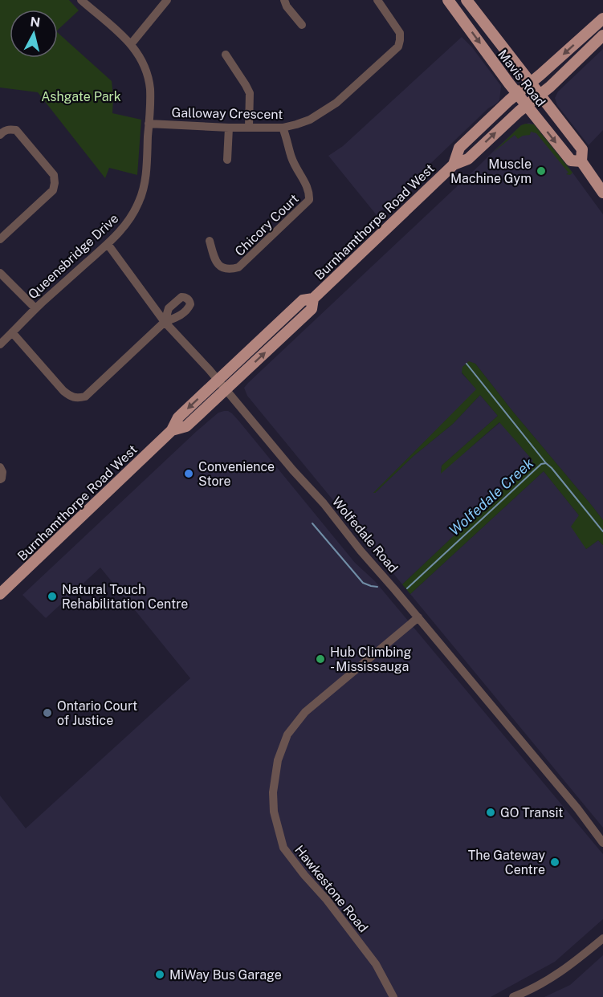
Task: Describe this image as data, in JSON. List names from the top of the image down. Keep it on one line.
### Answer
{"streets":{"main road":["Mavis Road","Burnhamthorpe Road West"],"street":["Galloway Crescent","Chicory Court","Queensbridge Drive","Wolfedale Road","Hawkestone Road"]},"crossings":[["Mavis Road","Burnhamthorpe Road West"],["Galloway Crescent","Chicory Court"],["Galloway Crescent","Queensbridge Drive"],["Burnhamthorpe Road West","Wolfedale Road"],["Queensbridge Drive","Wolfedale Road"],["Wolfedale Road","Hawkestone Road"]],"water":["Wolfedale Creek"],"parks":["Ashgate Park"],"places":["Muscle Machine Gym","Convenience Store","Natural Touch Rehabilitation Centre","Hub Climbing - Mississauga","Ontario Court of Justice","GO Transit","The Gateway Centre","MiWay Bus Garage"],"north":"top"}
